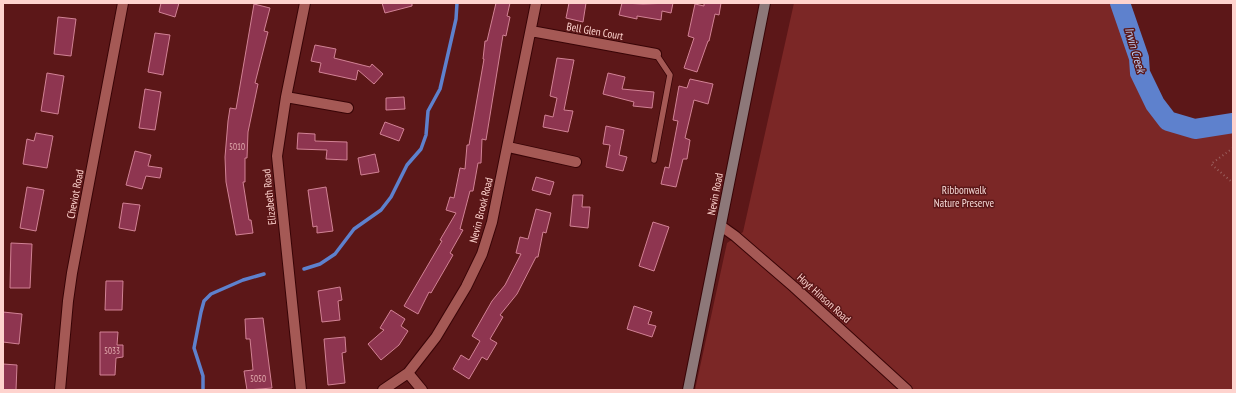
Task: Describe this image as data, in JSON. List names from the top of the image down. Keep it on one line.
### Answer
{"streets":{"main road":["Nevin Road"],"street":["Bell Glen Court","Cheviot Road","Elizabeth Road","Nevin Brook Road","Hoyt Hinson Road"]},"crossings":[["Bell Glen Court","Nevin Brook Road"],["Nevin Road","Hoyt Hinson Road"]],"water":["Irwin Creek"],"parks":["Ribbonwalk Nature Preserve"],"house_numbers":["5010","5033","5050"]}
